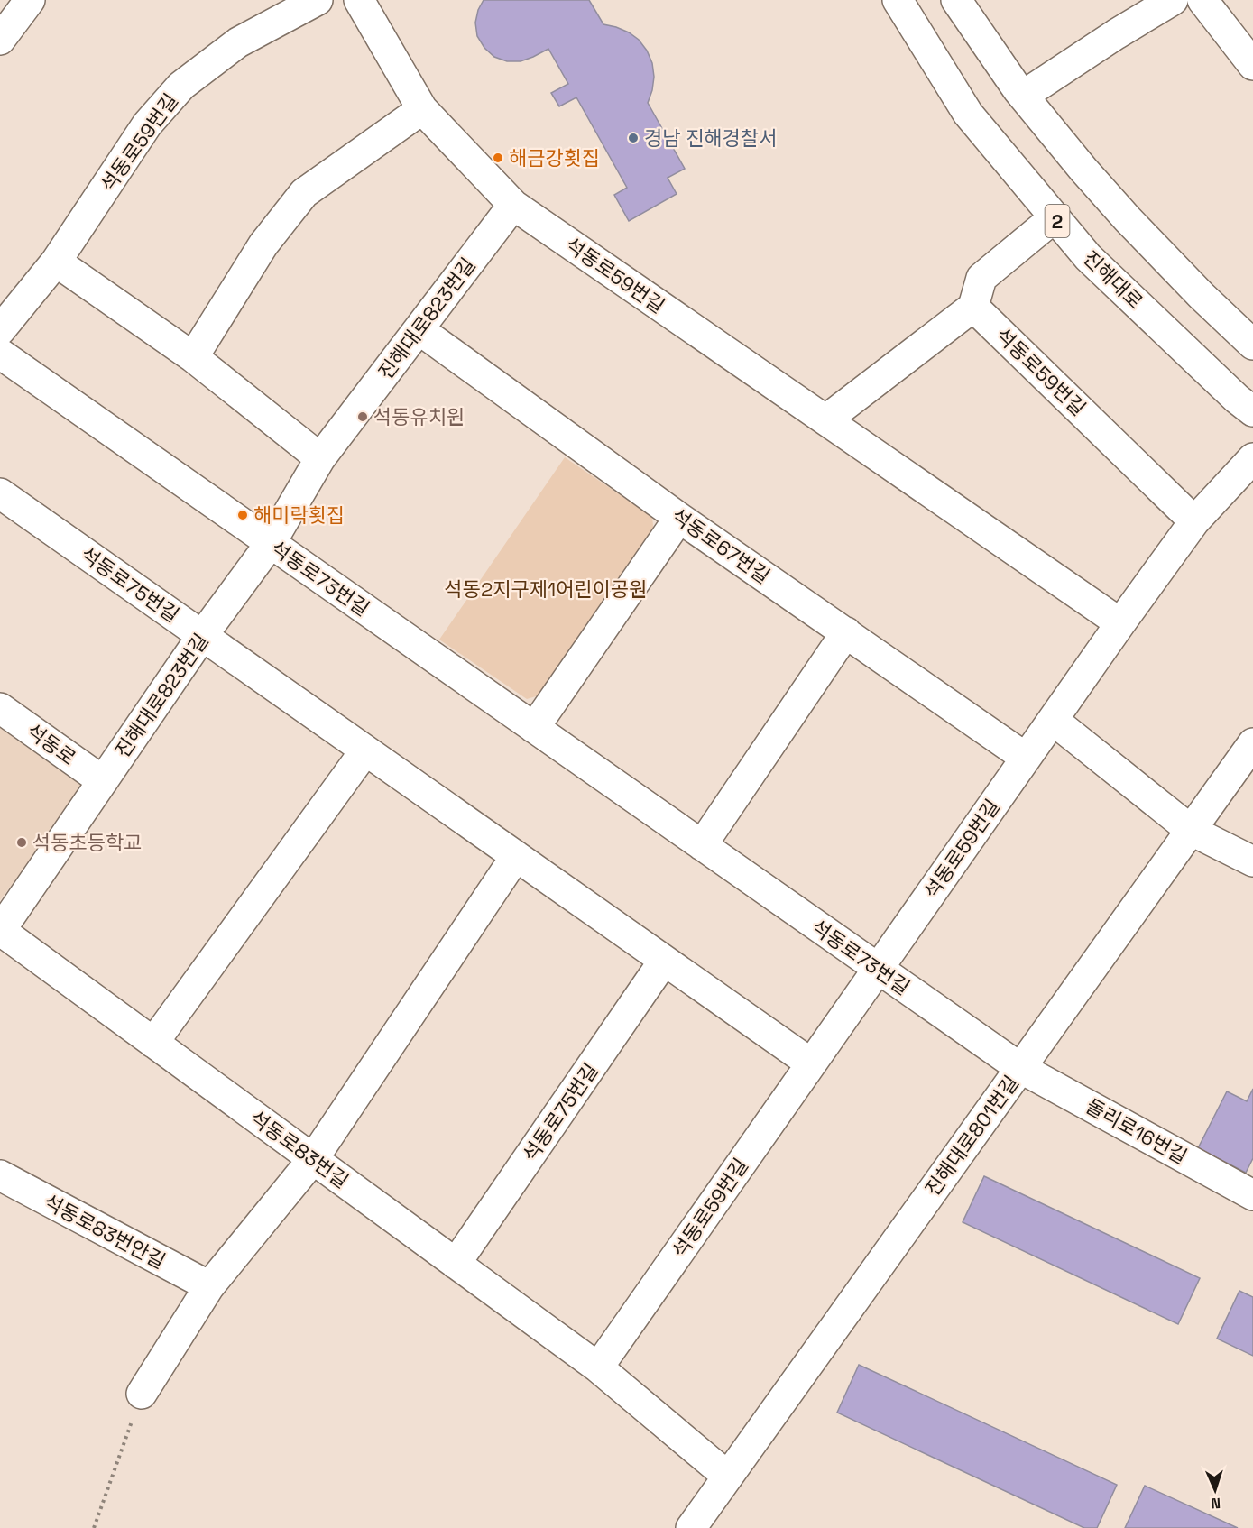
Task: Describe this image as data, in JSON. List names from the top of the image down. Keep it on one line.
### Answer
{"streets":{"street":["석동로59번길","2","진해대로","진해대로823번길","석동로67번길","석동로73번길","석동로75번길","석동로","돌리로16번길","진해대로801번길","석동로83번길","석동로83번안길"]},"crossings":[["석동로59번길","진해대로823번길"],["석동로59번길","석동로67번길"],["석동로59번길","석동로73번길"],["석동로59번길","석동로75번길"],["석동로59번길","석동로83번길"],["진해대로823번길","석동로67번길"],["진해대로823번길","석동로73번길"],["진해대로823번길","석동로75번길"],["진해대로823번길","석동로"],["진해대로823번길","석동로83번길"],["석동로73번길","돌리로16번길"],["석동로73번길","진해대로801번길"],["석동로75번길","석동로83번길"],["돌리로16번길","진해대로801번길"],["진해대로801번길","석동로83번길"]],"parks":["석동2지구제1어린이공원"],"places":["경남 진해경찰서","해금강횟집","석동유치원","해미락횟집","석동초등학교"],"north":"bottom"}
